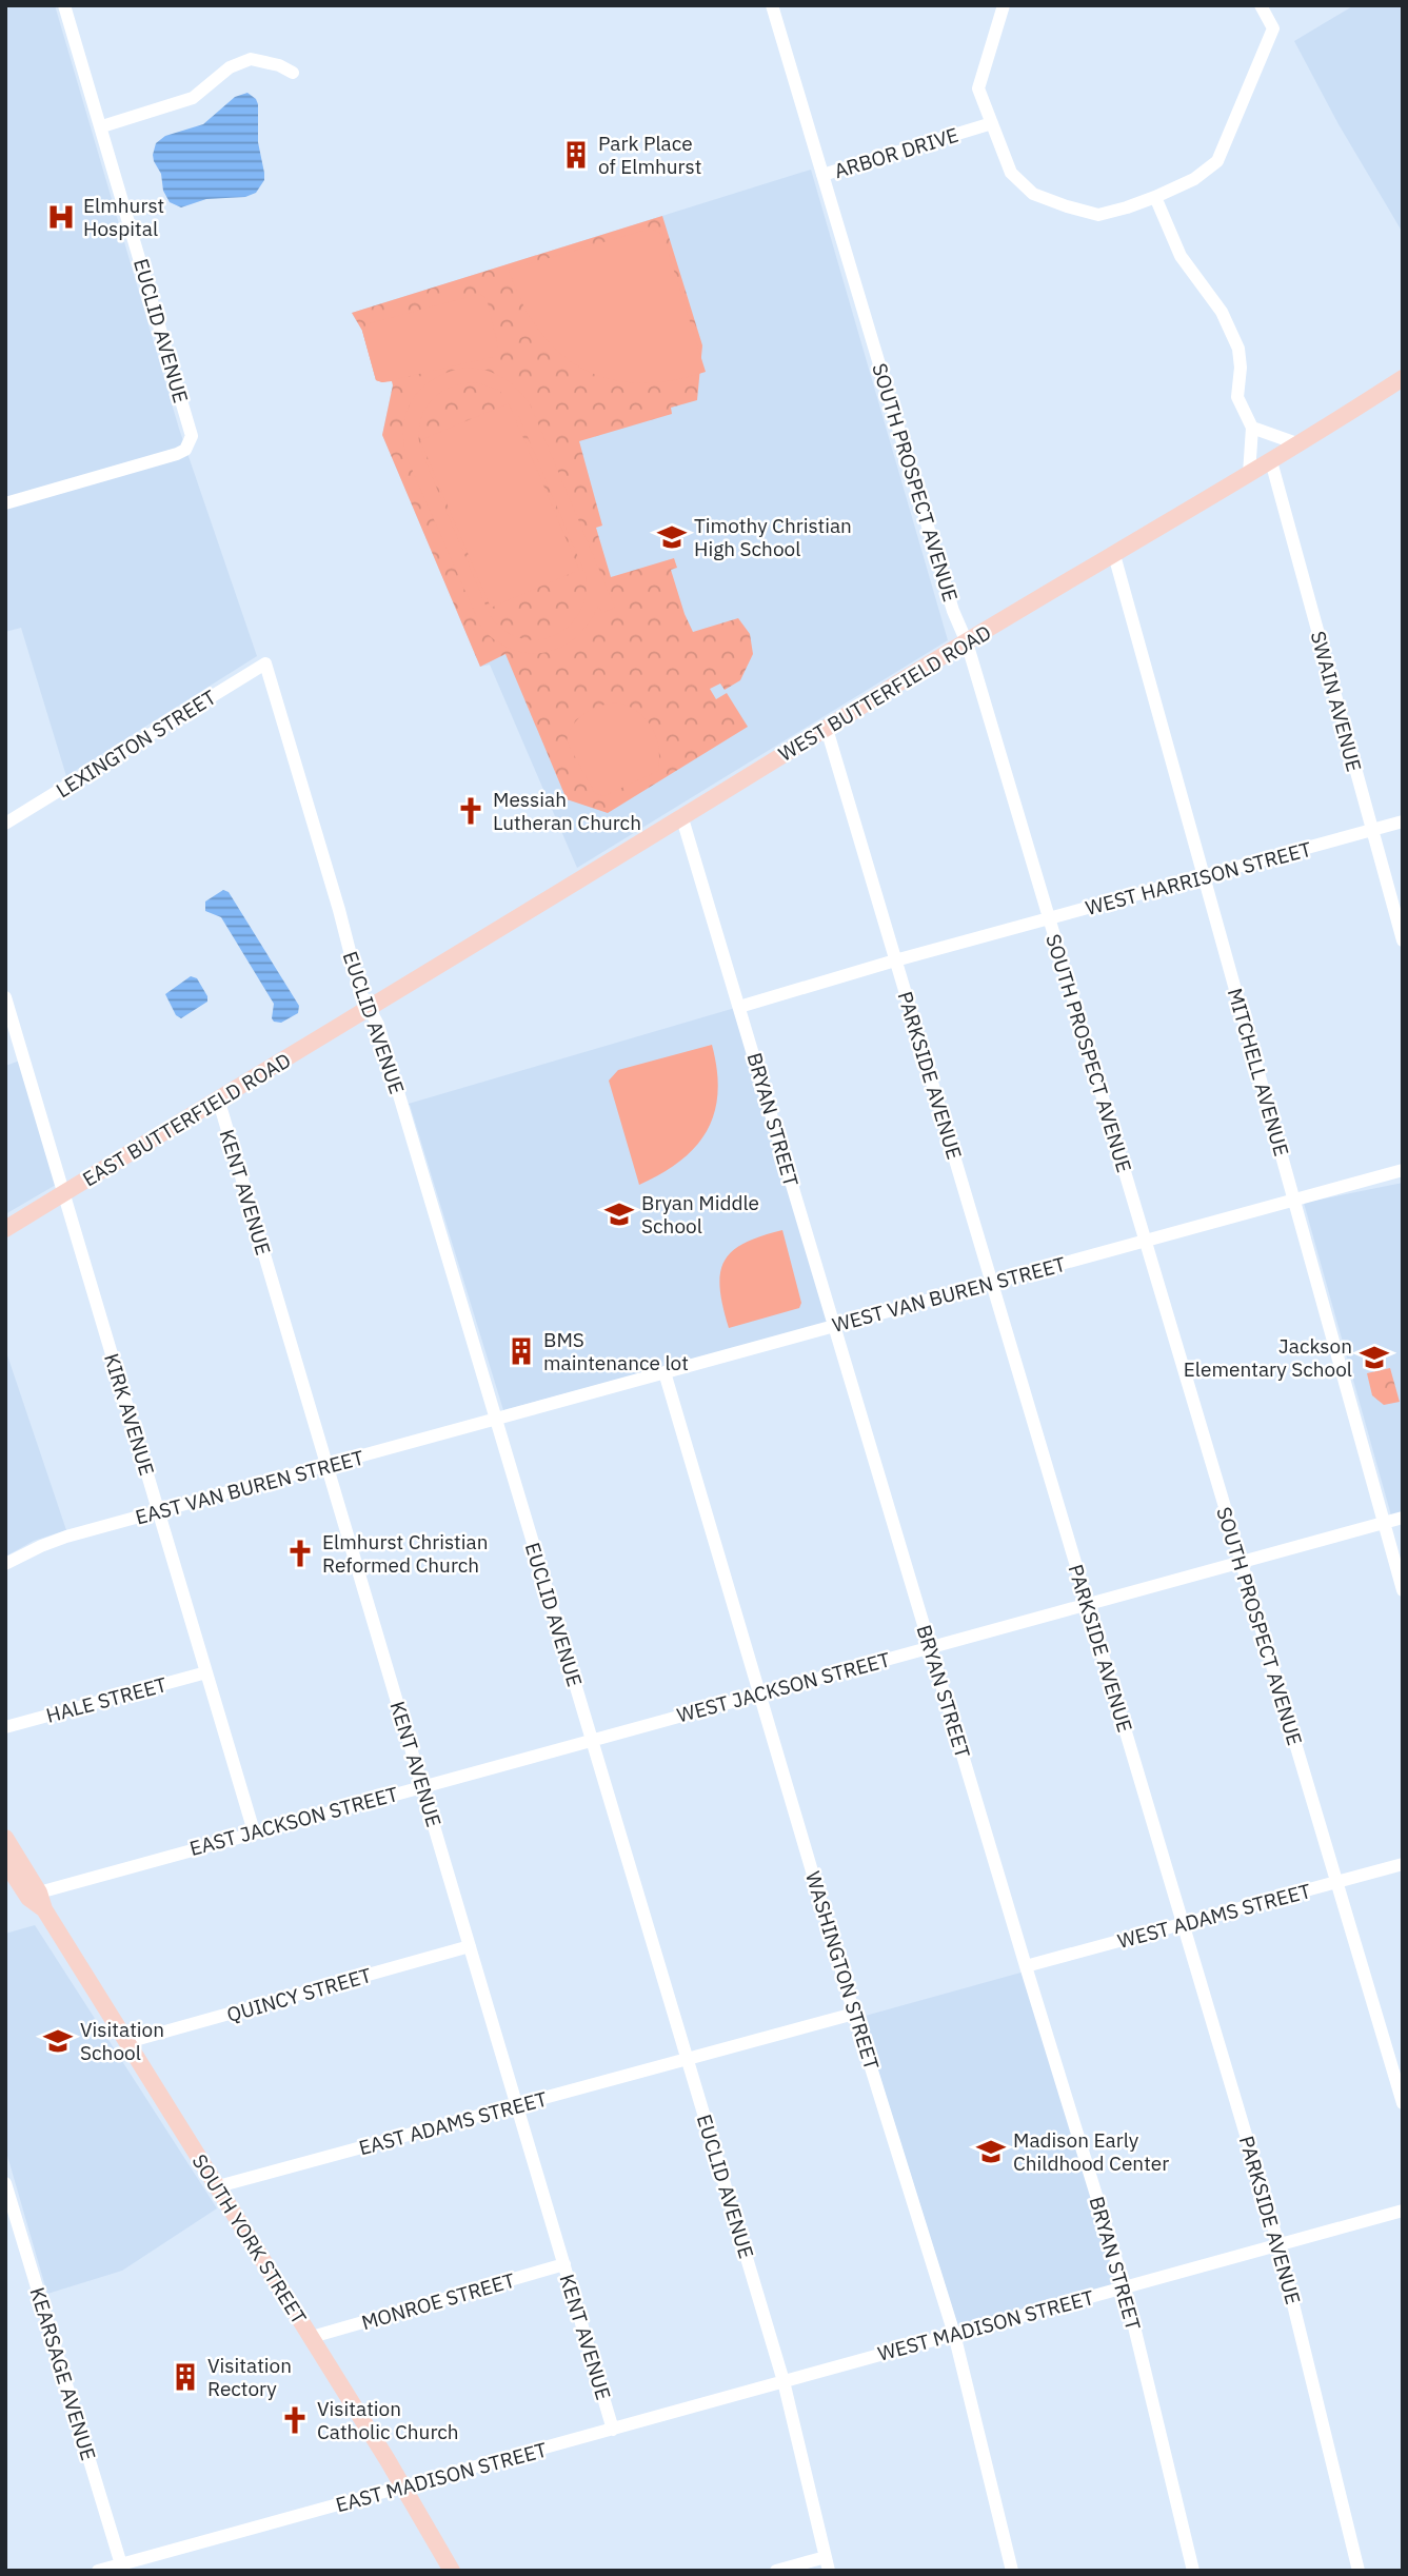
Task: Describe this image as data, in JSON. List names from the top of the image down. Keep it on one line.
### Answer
{"streets":{"main road":["WEST BUTTERFIELD ROAD","EAST BUTTERFIELD ROAD","SOUTH YORK STREET"],"street":["ARBOR DRIVE","EUCLID AVENUE","SOUTH PROSPECT AVENUE","SWAIN AVENUE","LEXINGTON STREET","WEST HARRISON STREET","MITCHELL AVENUE","PARKSIDE AVENUE","BRYAN STREET","KENT AVENUE","WEST VAN BUREN STREET","KIRK AVENUE","EAST VAN BUREN STREET","WEST JACKSON STREET","HALE STREET","EAST JACKSON STREET","WEST ADAMS STREET","WASHINGTON STREET","QUINCY STREET","EAST ADAMS STREET","MONROE STREET","WEST MADISON STREET","KEARSAGE AVENUE","EAST MADISON STREET"]},"crossings":[["ARBOR DRIVE","SOUTH PROSPECT AVENUE"],["EUCLID AVENUE","WEST BUTTERFIELD ROAD"],["EUCLID AVENUE","LEXINGTON STREET"],["EUCLID AVENUE","EAST BUTTERFIELD ROAD"],["EUCLID AVENUE","WEST VAN BUREN STREET"],["EUCLID AVENUE","EAST VAN BUREN STREET"],["EUCLID AVENUE","WEST JACKSON STREET"],["EUCLID AVENUE","EAST JACKSON STREET"],["EUCLID AVENUE","EAST ADAMS STREET"],["EUCLID AVENUE","WEST MADISON STREET"],["EUCLID AVENUE","EAST MADISON STREET"],["SOUTH PROSPECT AVENUE","WEST BUTTERFIELD ROAD"],["SOUTH PROSPECT AVENUE","WEST HARRISON STREET"],["SOUTH PROSPECT AVENUE","WEST VAN BUREN STREET"],["SOUTH PROSPECT AVENUE","WEST JACKSON STREET"],["SOUTH PROSPECT AVENUE","WEST ADAMS STREET"],["WEST BUTTERFIELD ROAD","SWAIN AVENUE"],["WEST BUTTERFIELD ROAD","MITCHELL AVENUE"],["WEST BUTTERFIELD ROAD","PARKSIDE AVENUE"],["WEST BUTTERFIELD ROAD","EAST BUTTERFIELD ROAD"],["WEST BUTTERFIELD ROAD","BRYAN STREET"],["SWAIN AVENUE","WEST HARRISON STREET"],["WEST HARRISON STREET","MITCHELL AVENUE"],["WEST HARRISON STREET","PARKSIDE AVENUE"],["WEST HARRISON STREET","BRYAN STREET"],["MITCHELL AVENUE","WEST VAN BUREN STREET"],["MITCHELL AVENUE","WEST JACKSON STREET"],["PARKSIDE AVENUE","WEST VAN BUREN STREET"],["PARKSIDE AVENUE","WEST JACKSON STREET"],["PARKSIDE AVENUE","WEST ADAMS STREET"],["PARKSIDE AVENUE","WEST MADISON STREET"],["EAST BUTTERFIELD ROAD","KENT AVENUE"],["EAST BUTTERFIELD ROAD","KIRK AVENUE"],["BRYAN STREET","WEST VAN BUREN STREET"],["BRYAN STREET","WEST JACKSON STREET"],["BRYAN STREET","WEST ADAMS STREET"],["BRYAN STREET","WEST MADISON STREET"],["KENT AVENUE","EAST VAN BUREN STREET"],["KENT AVENUE","EAST JACKSON STREET"],["KENT AVENUE","QUINCY STREET"],["KENT AVENUE","EAST ADAMS STREET"],["KENT AVENUE","MONROE STREET"],["KENT AVENUE","EAST MADISON STREET"],["WEST VAN BUREN STREET","EAST VAN BUREN STREET"],["WEST VAN BUREN STREET","WASHINGTON STREET"],["KIRK AVENUE","EAST VAN BUREN STREET"],["KIRK AVENUE","HALE STREET"],["KIRK AVENUE","EAST JACKSON STREET"],["WEST JACKSON STREET","EAST JACKSON STREET"],["WEST JACKSON STREET","WASHINGTON STREET"],["EAST JACKSON STREET","SOUTH YORK STREET"],["WASHINGTON STREET","WEST MADISON STREET"],["QUINCY STREET","SOUTH YORK STREET"],["EAST ADAMS STREET","SOUTH YORK STREET"],["SOUTH YORK STREET","MONROE STREET"],["SOUTH YORK STREET","EAST MADISON STREET"],["WEST MADISON STREET","EAST MADISON STREET"],["KEARSAGE AVENUE","EAST MADISON STREET"]],"places":{"building":["Park Place of Elmhurst","BMS maintenance lot","Visitation Rectory"],"hospital":["Elmhurst Hospital"],"school or university":["Timothy Christian High School","Bryan Middle School","Jackson Elementary School","Visitation School","Madison Early Childhood Center"],"church":["Messiah Lutheran Church","Elmhurst Christian Reformed Church","Visitation Catholic Church"]}}
